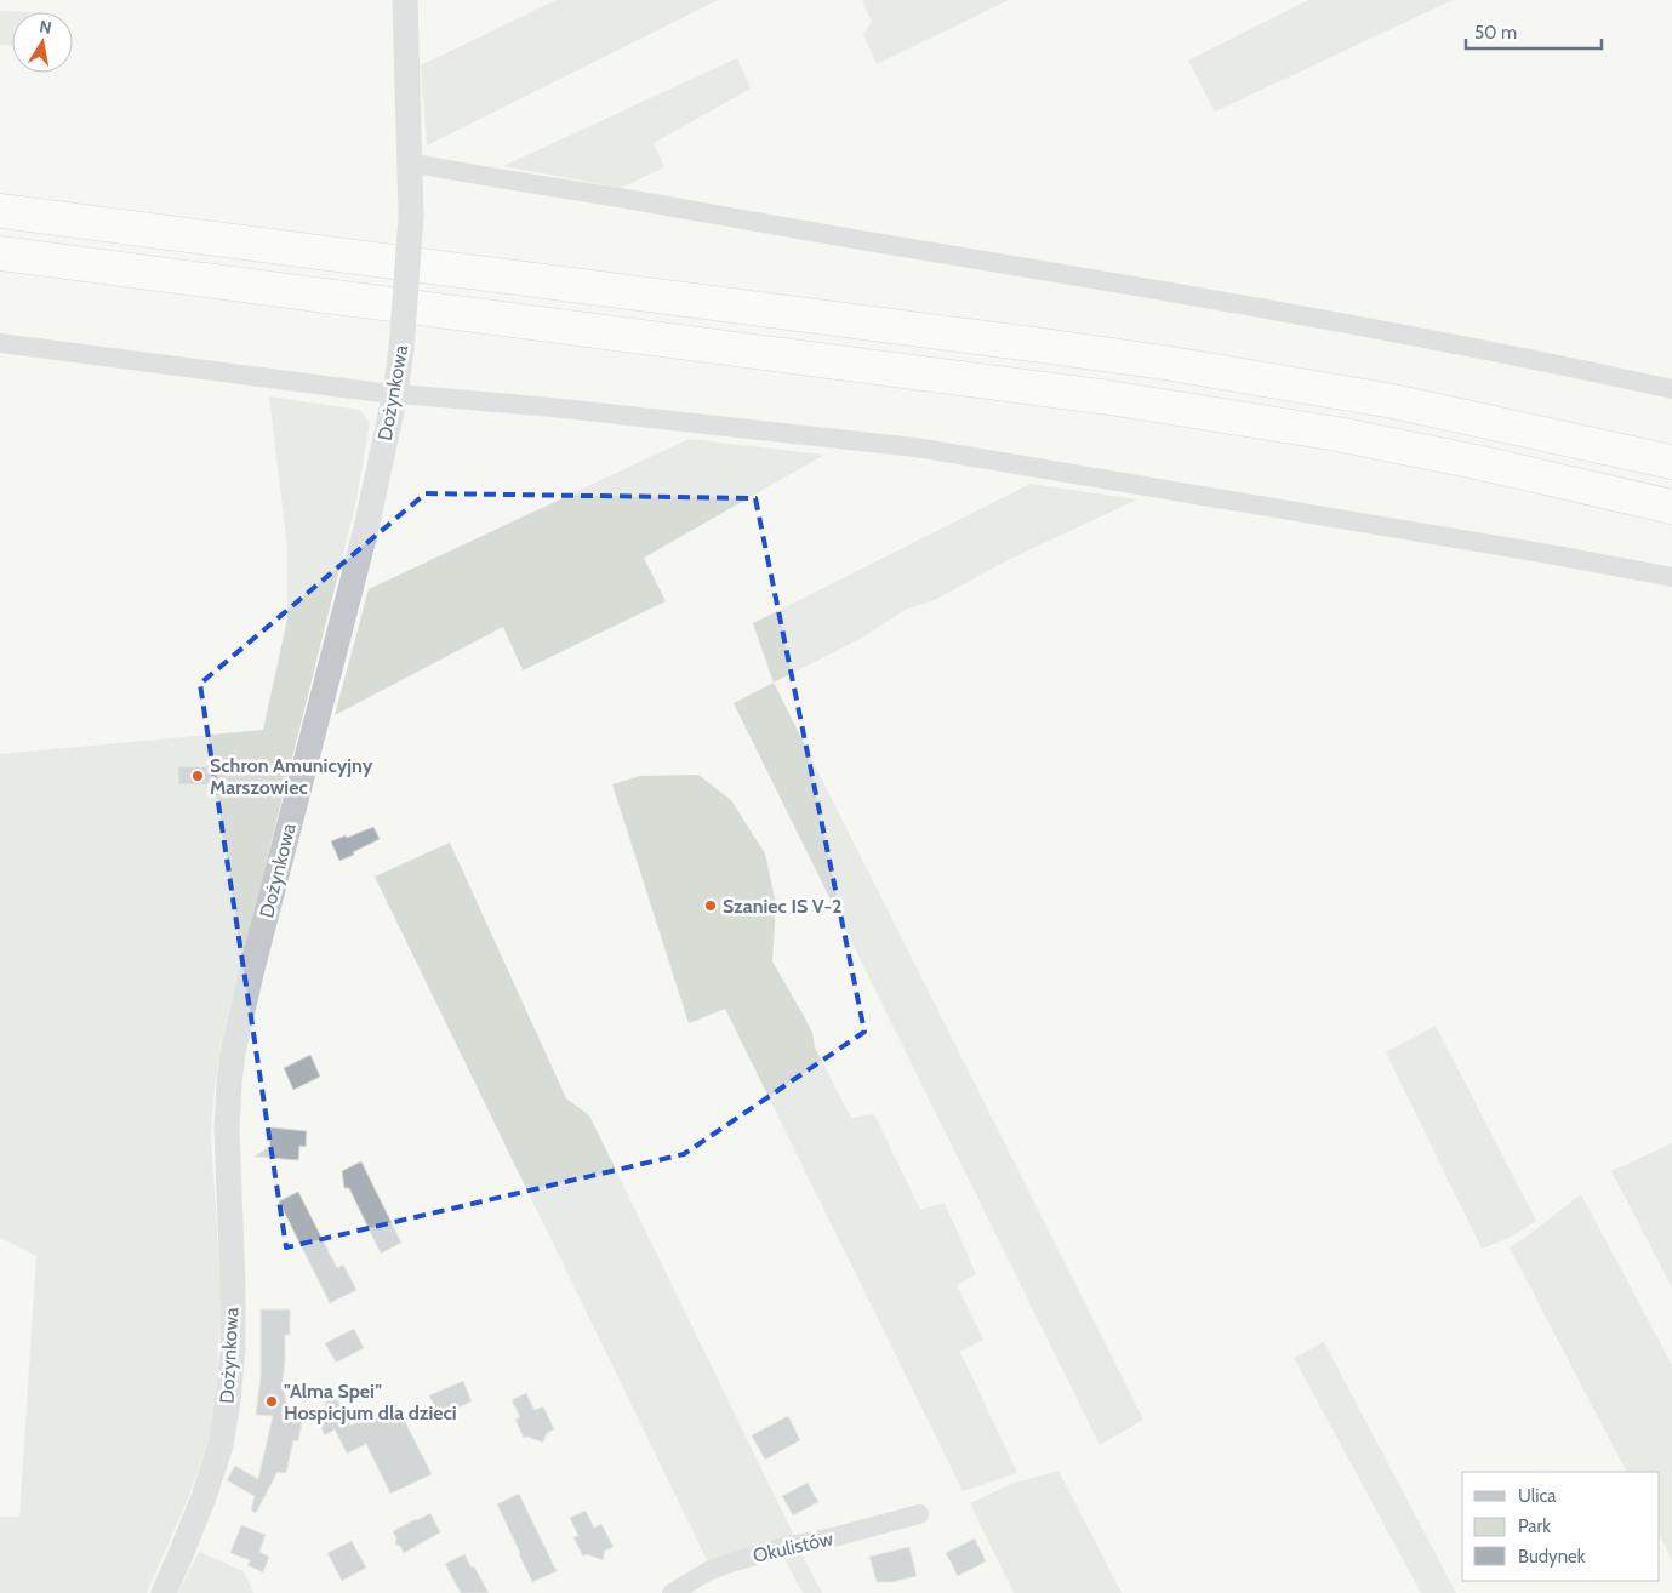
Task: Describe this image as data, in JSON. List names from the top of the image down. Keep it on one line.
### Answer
{"streets":{"street":["Dożynkowa","Okulistów"]},"places":["Schron Amunicyjny Marszowiec","Szaniec IS V-2","\"Alma Spei\" Hospicjum dla dzieci"],"legend":["Ulica","Park","Budynek"],"scale_bar":"50 m","north":"top"}
